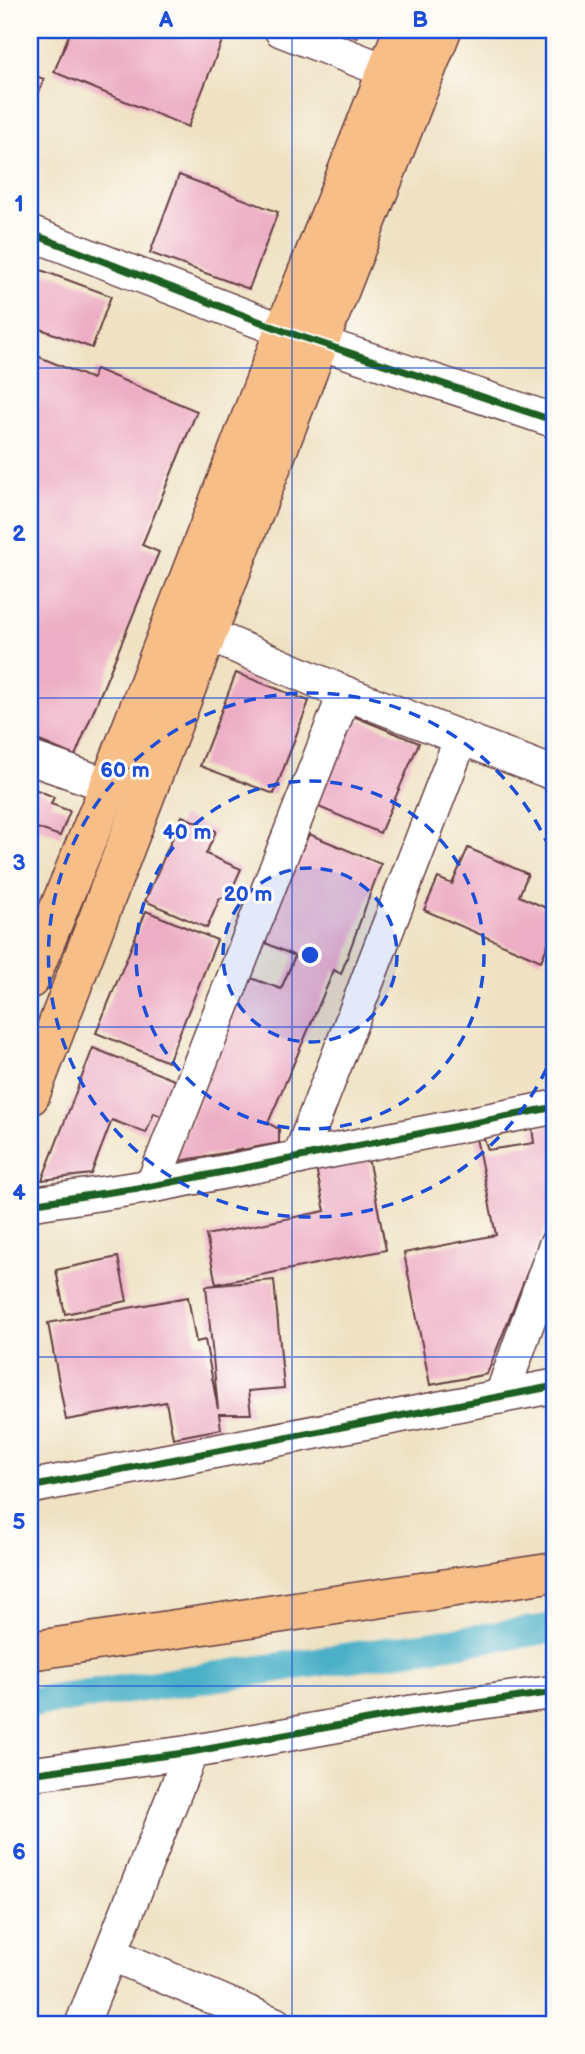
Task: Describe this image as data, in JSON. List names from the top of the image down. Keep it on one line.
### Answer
{"grid":{"columns":["A","B"],"rows":["1","2","3","4","5","6"]},"rings":["60 m","40 m","20 m"]}
